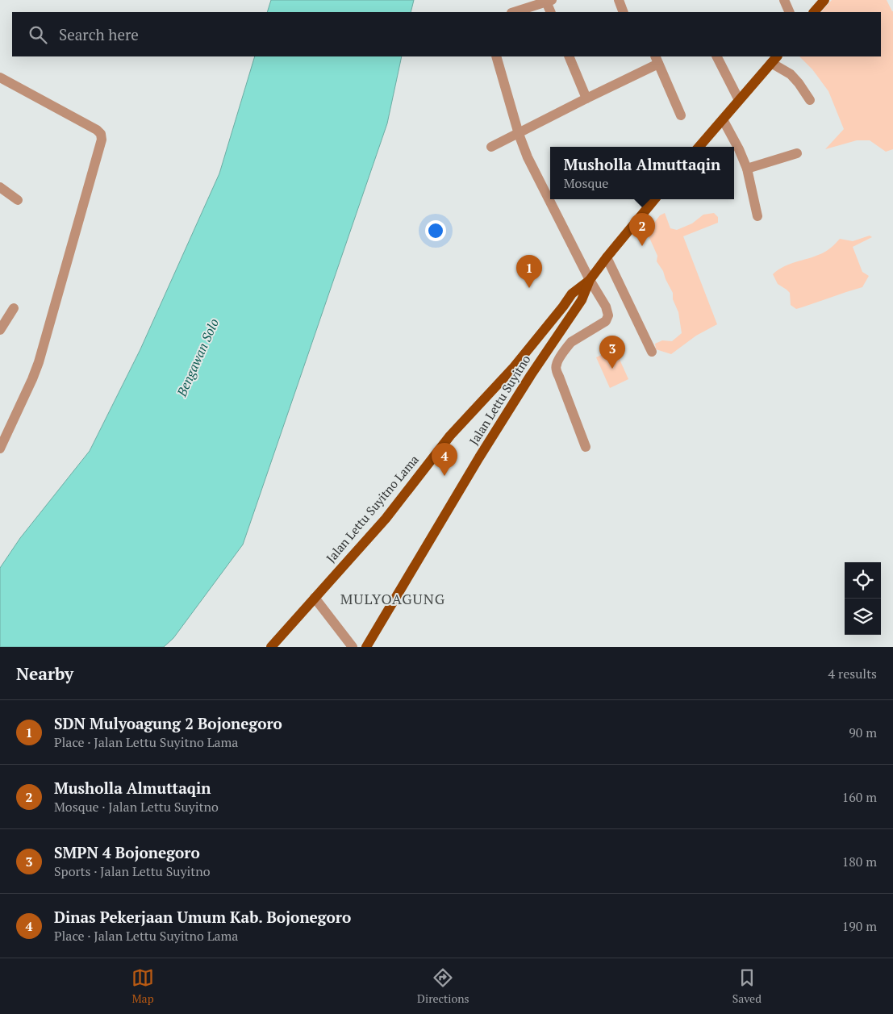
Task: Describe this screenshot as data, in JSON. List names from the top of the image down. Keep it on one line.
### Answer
{"streets":{"main road":["Jalan Lettu Suyitno","Jalan Lettu Suyitno Lama"]},"crossings":[["Jalan Lettu Suyitno","Jalan Lettu Suyitno Lama"]],"districts":["MULYOAGUNG"],"water":["Bengawan Solo"],"page":{"search":"Search here","popup":["Musholla Almuttaqin","Mosque"],"pins":["2","1","3","4"],"heading":["Nearby","4 results"],"list":[{"mark":"1","name":"SDN Mulyoagung 2 Bojonegoro","note":"Place · Jalan Lettu Suyitno Lama","value":"90 m"},{"mark":"2","name":"Musholla Almuttaqin","note":"Mosque · Jalan Lettu Suyitno","value":"160 m"},{"mark":"3","name":"SMPN 4 Bojonegoro","note":"Sports · Jalan Lettu Suyitno","value":"180 m"},{"mark":"4","name":"Dinas Pekerjaan Umum Kab. Bojonegoro","note":"Place · Jalan Lettu Suyitno Lama","value":"190 m"}],"nav":["Map","Directions","Saved"]}}
